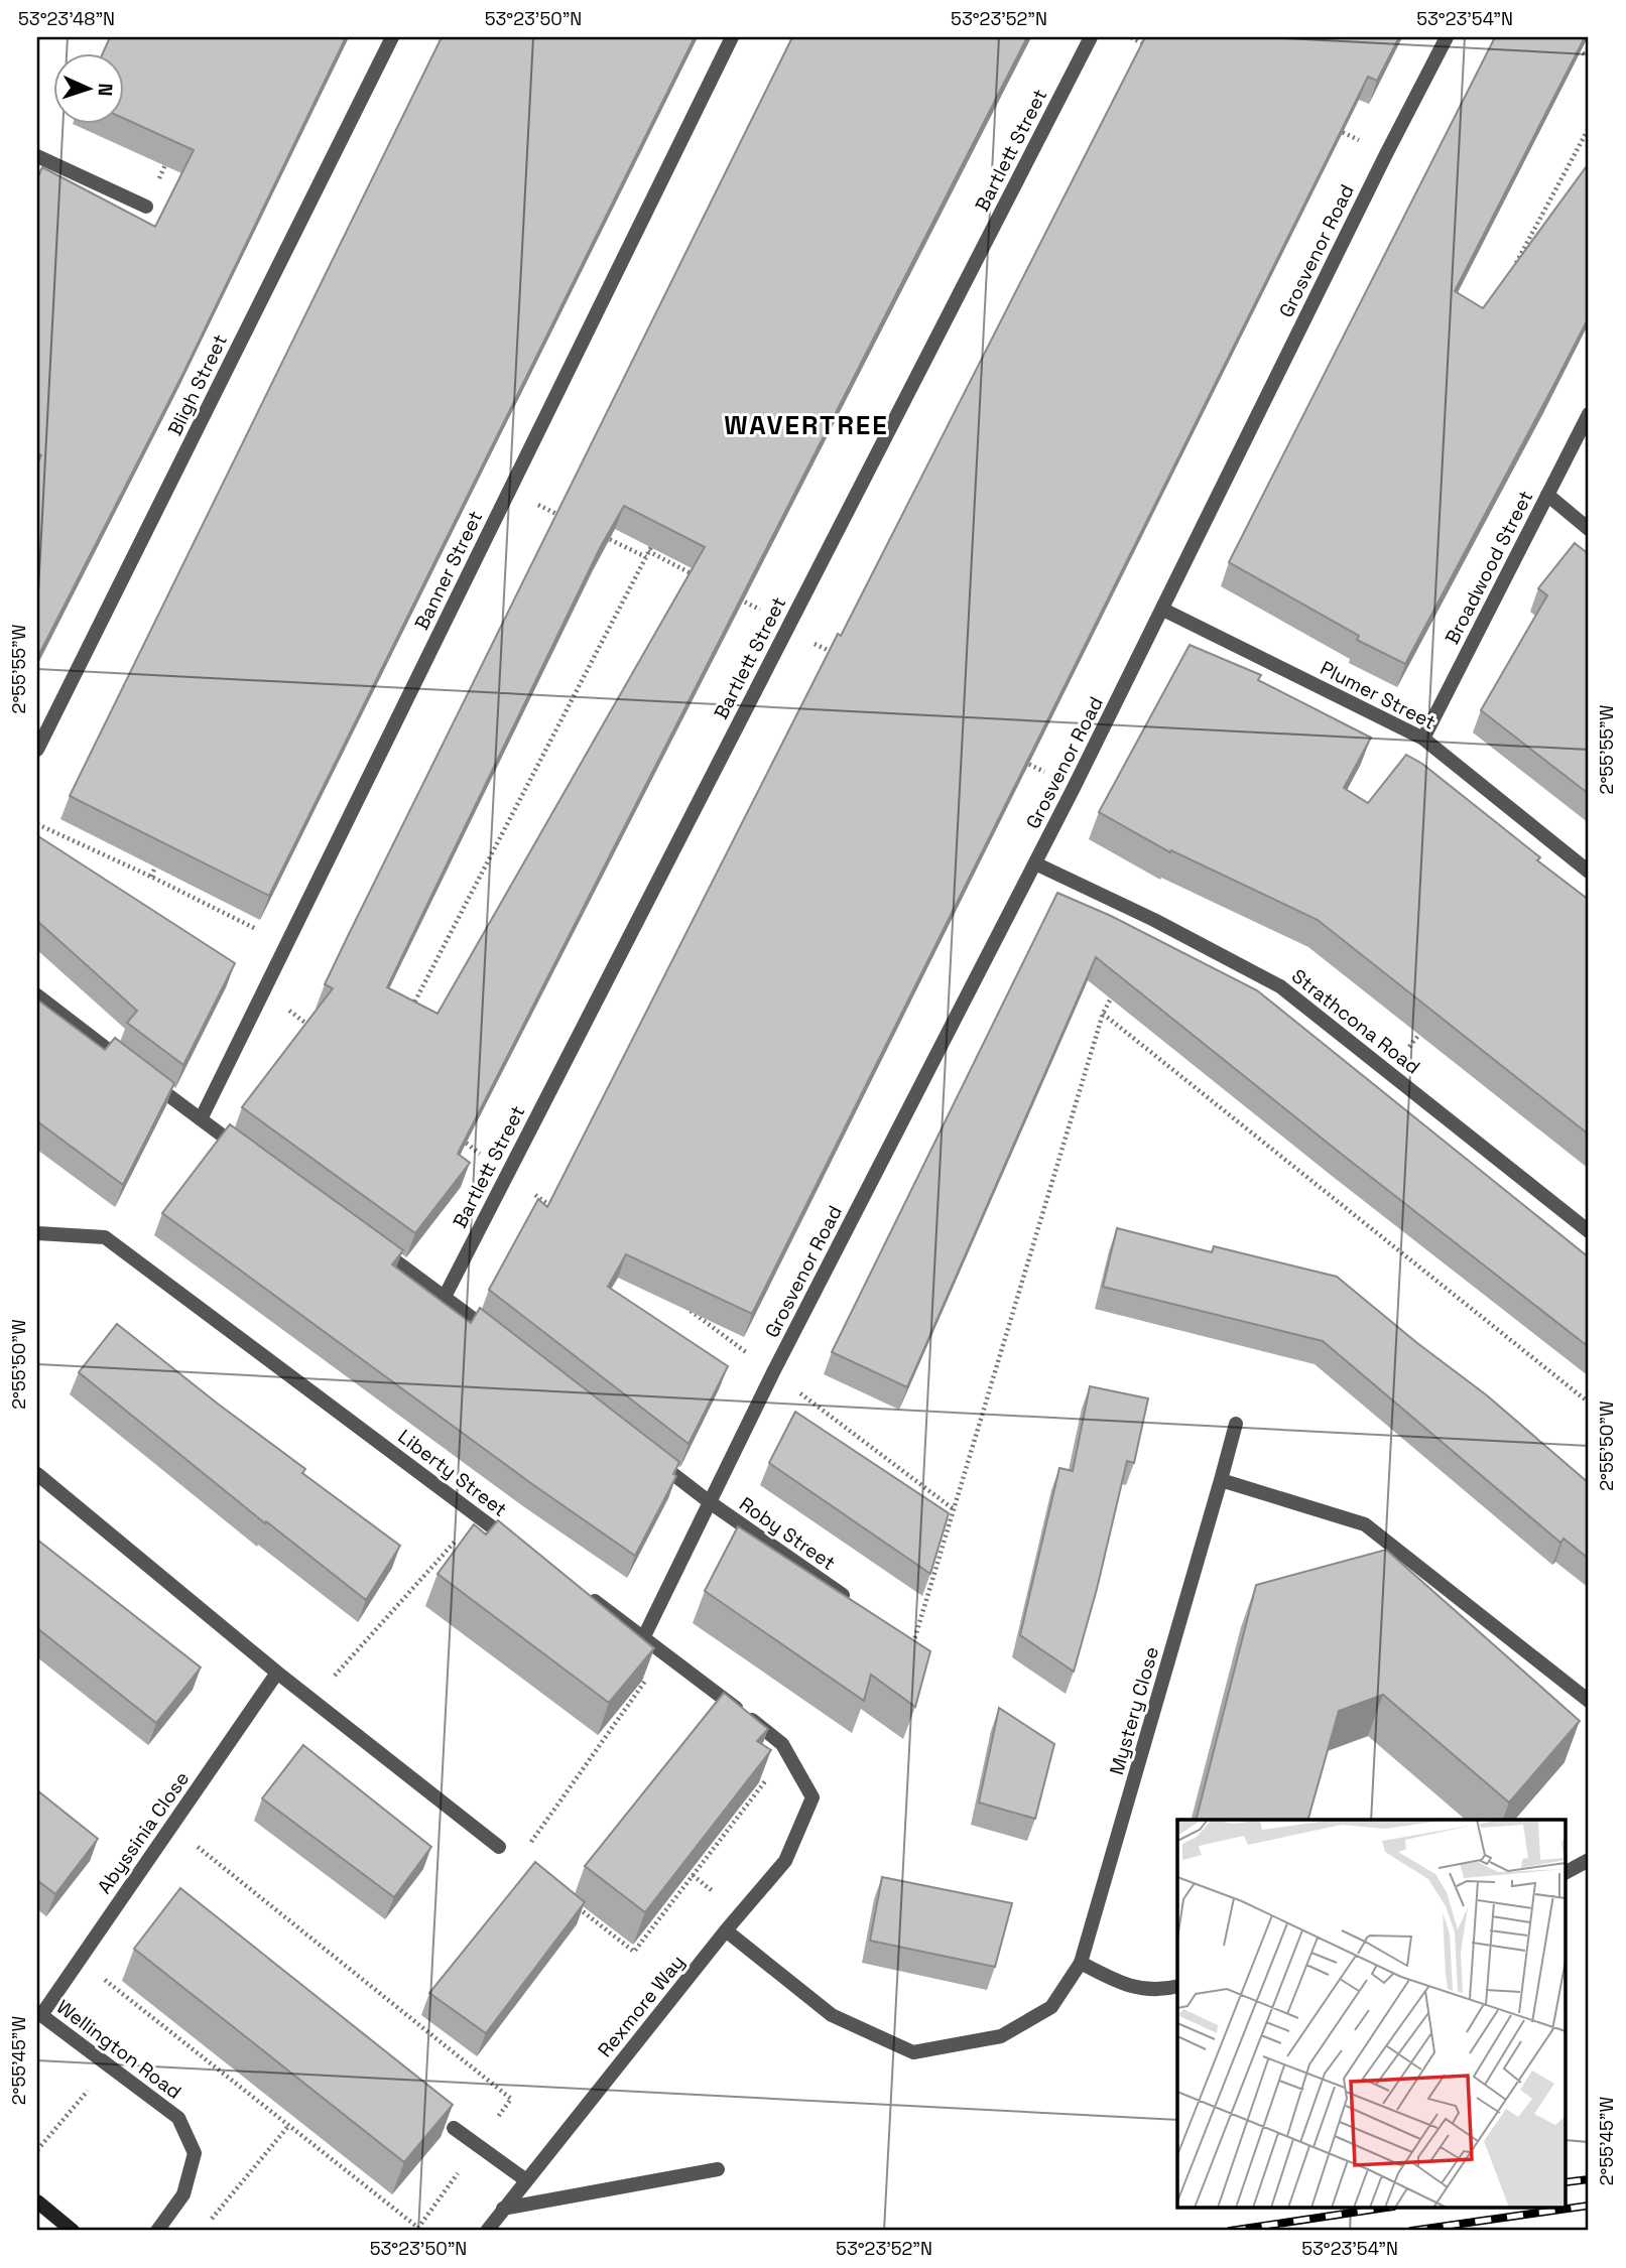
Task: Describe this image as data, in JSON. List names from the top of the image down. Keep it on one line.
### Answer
{"streets":{"street":["Bartlett Street","Grosvenor Road","Bligh Street","Broadwood Street","Banner Street","Plumer Street","Strathcona Road","Liberty Street","Roby Street","Mystery Close","Abyssinia Close","Rexmore Way","Wellington Road"]},"crossings":[["Grosvenor Road","Plumer Street"],["Grosvenor Road","Strathcona Road"],["Grosvenor Road","Roby Street"],["Broadwood Street","Plumer Street"],["Mystery Close","Rexmore Way"],["Abyssinia Close","Wellington Road"]],"districts":["WAVERTREE"],"north":"right","coordinates":["53°23'48\"N","53°23'50\"N","53°23'52\"N","53°23'54\"N","2°55'55\"W","2°55'50\"W","2°55'45\"W"]}
